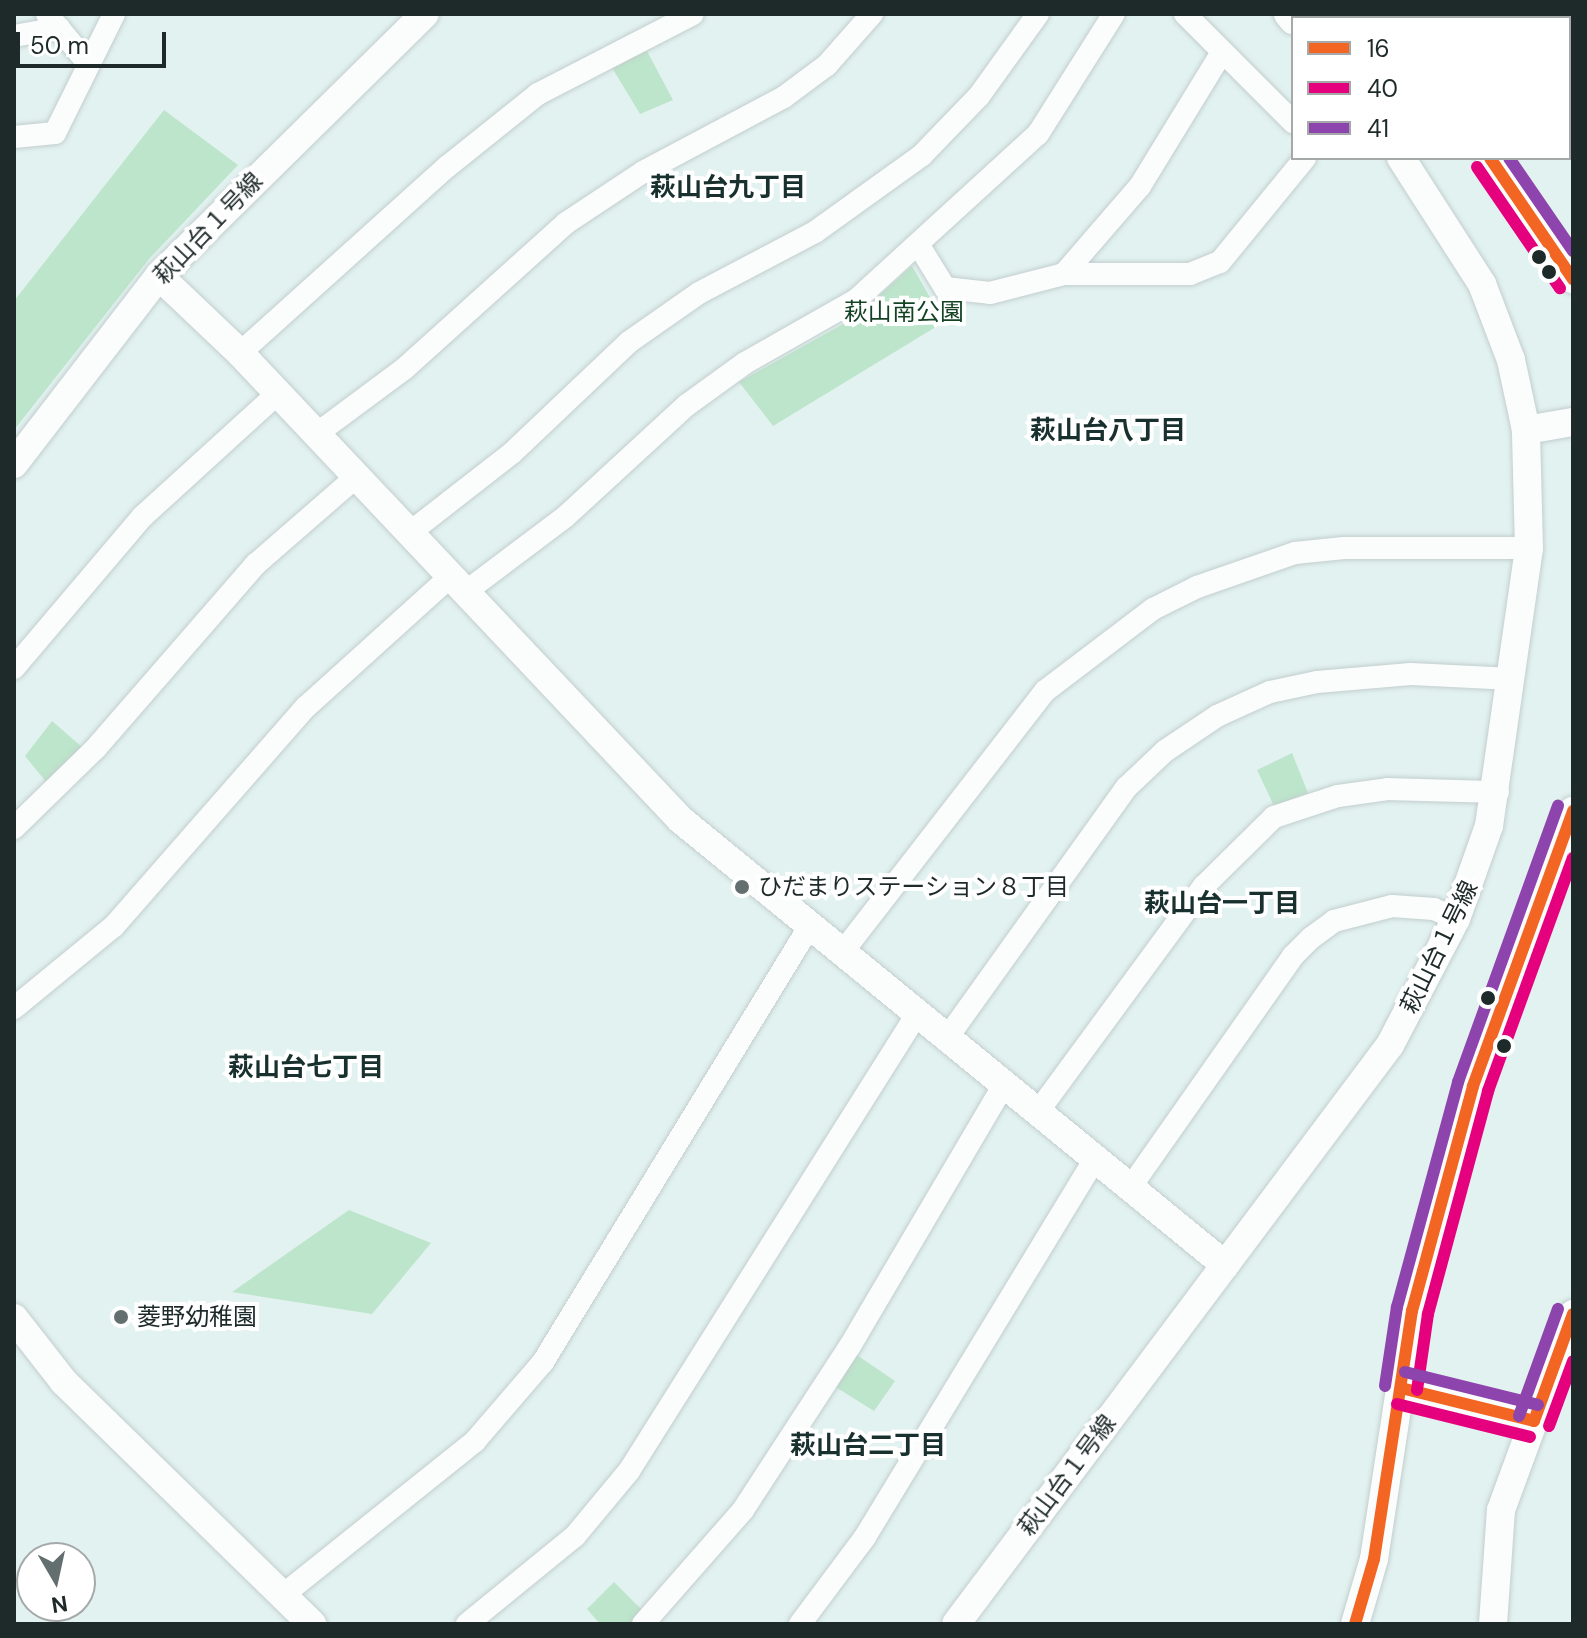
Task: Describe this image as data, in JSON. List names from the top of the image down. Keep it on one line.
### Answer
{"streets":{"street":["萩山台１号線"]},"districts":["萩山台九丁目","萩山台八丁目","萩山台一丁目","萩山台七丁目","萩山台二丁目"],"parks":["萩山南公園"],"places":["ひだまりステーション８丁目","菱野幼稚園"],"lines":["transit line 16","transit line 41","transit line 40"],"legend":["16","40","41"],"scale_bar":"50 m","north":"bottom"}
